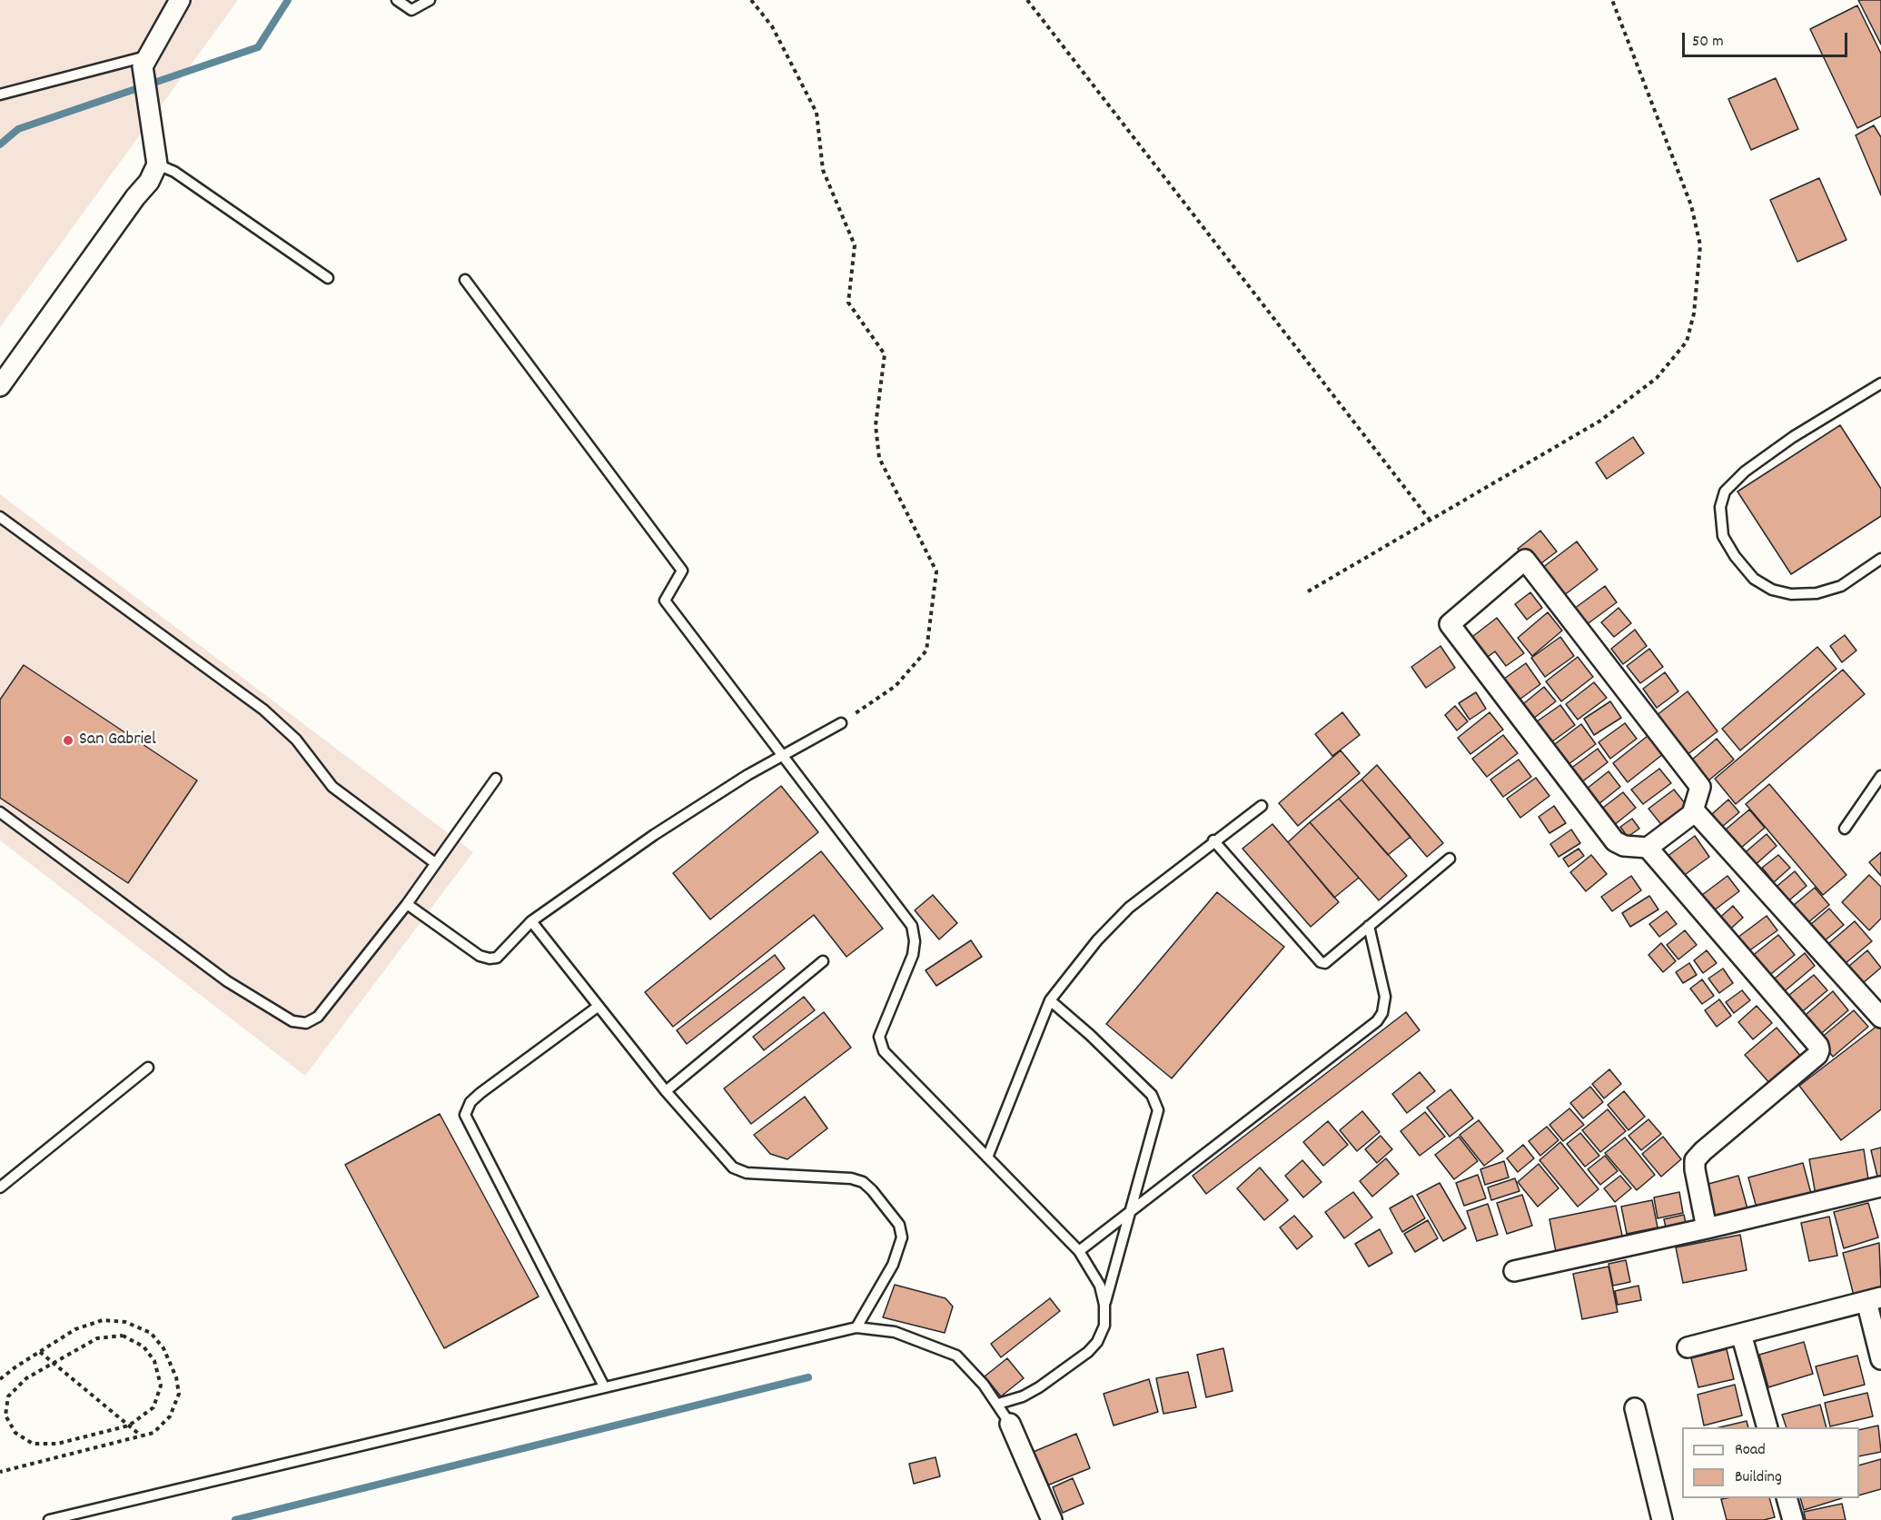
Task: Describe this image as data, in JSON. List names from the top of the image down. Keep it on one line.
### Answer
{"places":["San Gabriel"],"legend":["Road","Building"],"scale_bar":"50 m"}
